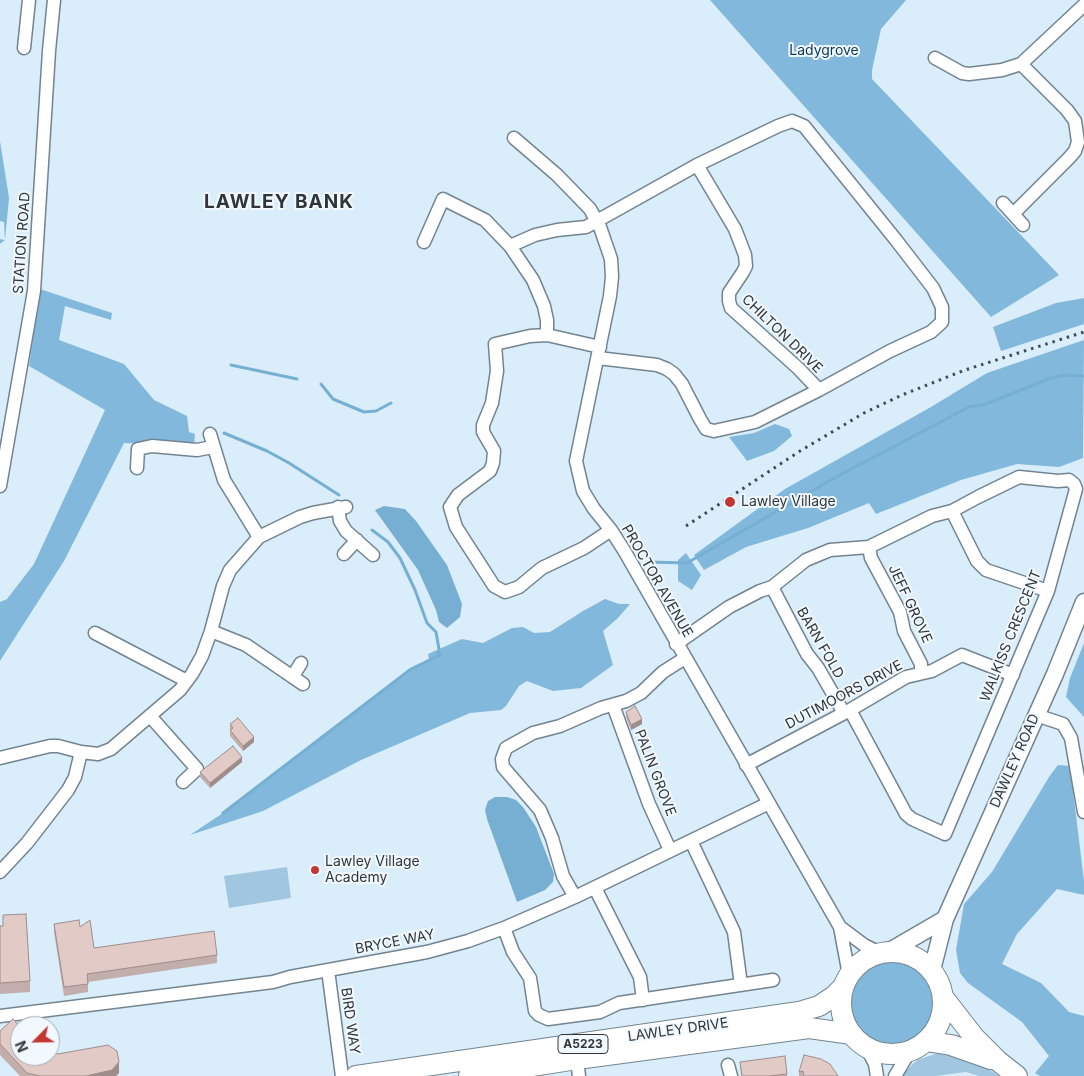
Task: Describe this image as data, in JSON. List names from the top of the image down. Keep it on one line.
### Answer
{"streets":{"main road":["LAWLEY DRIVE","A5223"],"street":["STATION ROAD","CHILTON DRIVE","PROCTOR AVENUE","JEFF GROVE","WALKISS CRESCENT","BARN FOLD","DUTIMOORS DRIVE","DAWLEY ROAD","PALIN GROVE","BRYCE WAY","BIRD WAY"]},"crossings":[["CHILTON DRIVE","PROCTOR AVENUE"],["PROCTOR AVENUE","WALKISS CRESCENT"],["PROCTOR AVENUE","DUTIMOORS DRIVE"],["PROCTOR AVENUE","DAWLEY ROAD"],["PROCTOR AVENUE","BRYCE WAY"],["PROCTOR AVENUE","LAWLEY DRIVE"],["PROCTOR AVENUE","A5223"],["JEFF GROVE","WALKISS CRESCENT"],["JEFF GROVE","DUTIMOORS DRIVE"],["WALKISS CRESCENT","BARN FOLD"],["WALKISS CRESCENT","DUTIMOORS DRIVE"],["BARN FOLD","DUTIMOORS DRIVE"],["DAWLEY ROAD","LAWLEY DRIVE"],["DAWLEY ROAD","A5223"],["PALIN GROVE","BRYCE WAY"],["BRYCE WAY","BIRD WAY"],["LAWLEY DRIVE","A5223"]],"districts":["LAWLEY BANK"],"parks":["Ladygrove"],"places":["Lawley Village","Lawley Village Academy"],"north":"bottom left"}
